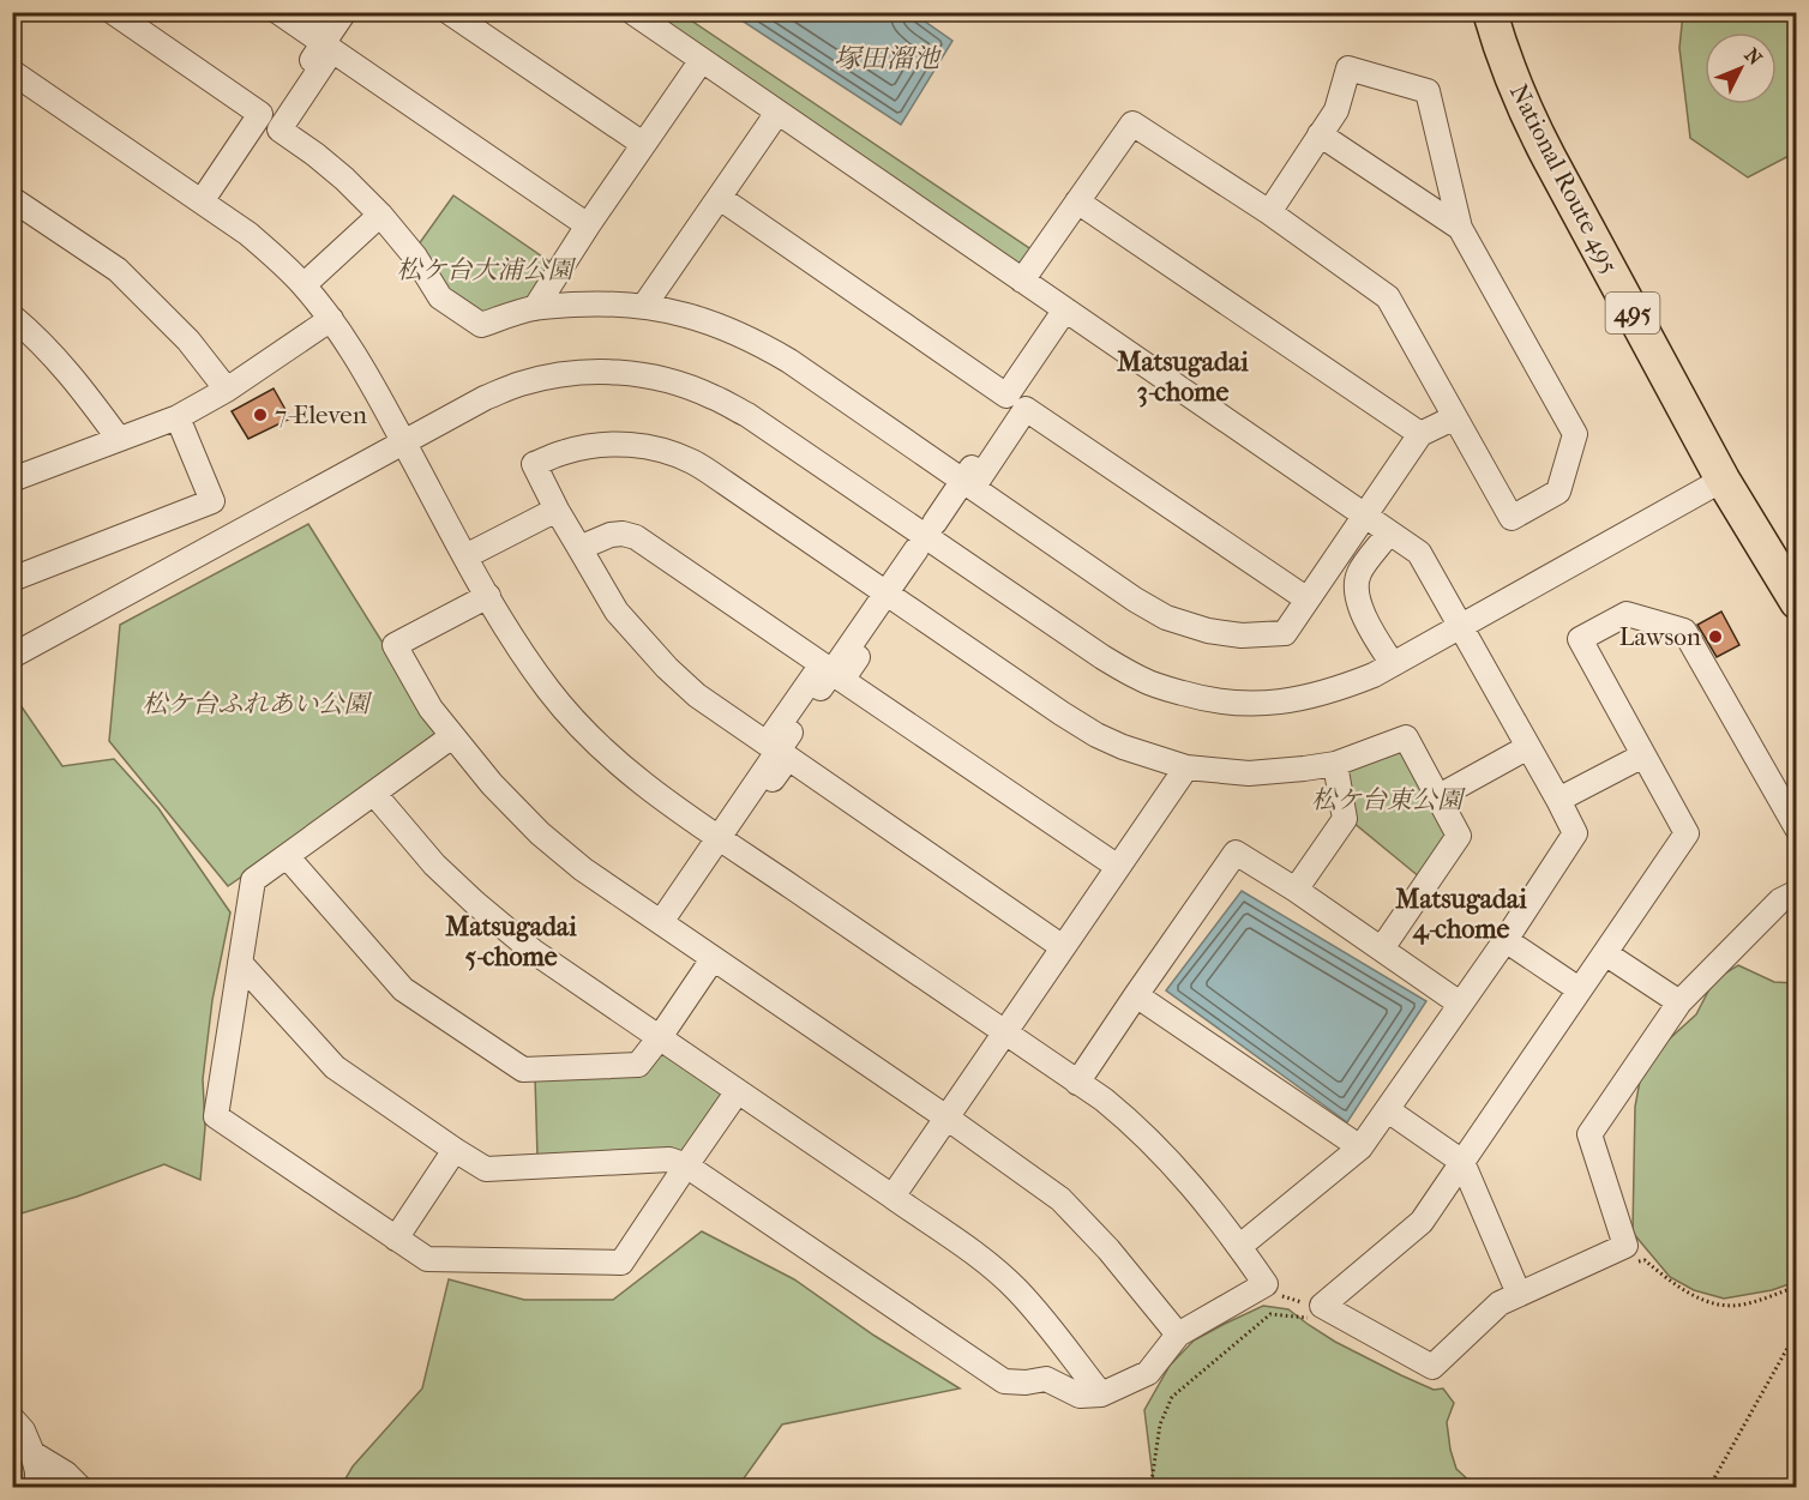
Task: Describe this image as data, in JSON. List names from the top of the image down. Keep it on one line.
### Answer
{"streets":{"highway":["National Route 495","495"]},"districts":["Matsugadai 3-chome","Matsugadai 4-chome","Matsugadai 5-chome"],"water":["塚田溜池"],"parks":["松ケ台大浦公園","松ケ台ふれあい公園","松ケ台東公園"],"places":["7-Eleven","Lawson"],"north":"top right"}
